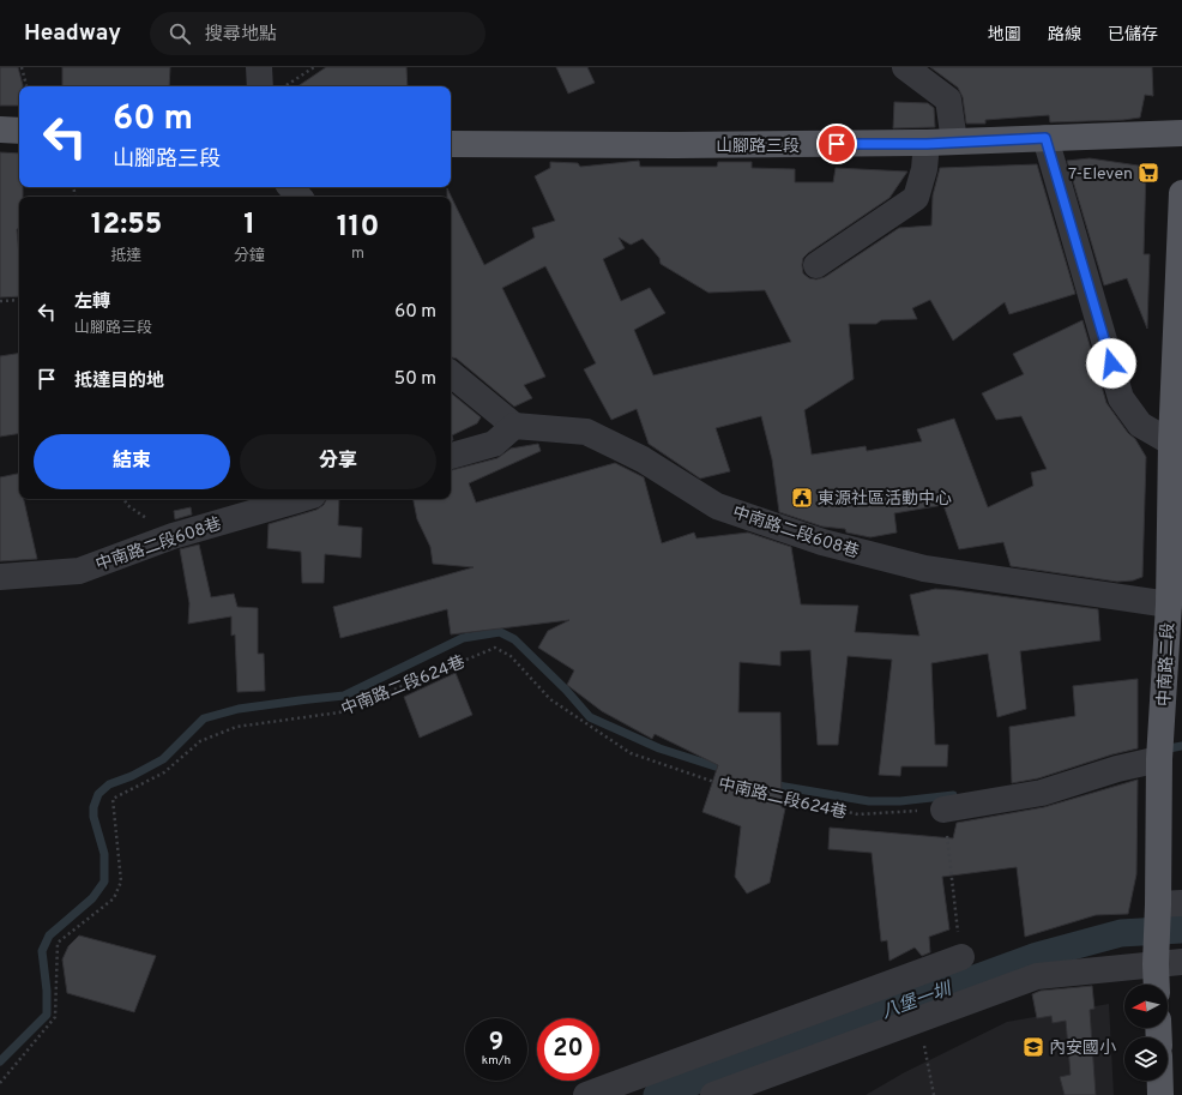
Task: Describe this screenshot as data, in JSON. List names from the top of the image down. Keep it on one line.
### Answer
{"streets":{"main road":["山腳路三段","中南路二段"],"street":["中南路二段608巷"],"path":["中南路二段624巷"]},"crossings":[["中南路二段608巷","中南路二段"]],"water":["八堡一圳"],"places":{"supermarket":["7-Eleven"],"public building":["東源社區活動中心"],"school or university":["內安國小"]},"north":"left","page":{"header":"Headway","search":"搜尋地點","nav":["地圖","路線","已儲存"],"turn":["60 m","山腳路三段"],"eta":["12:55","抵達","1","分鐘","110","m"],"list":[{"name":"左轉","note":"山腳路三段","value":"60 m"},{"name":"抵達目的地","value":"50 m"}],"buttons":["結束","分享"],"speed":"9 km/h","limit":"20"}}
